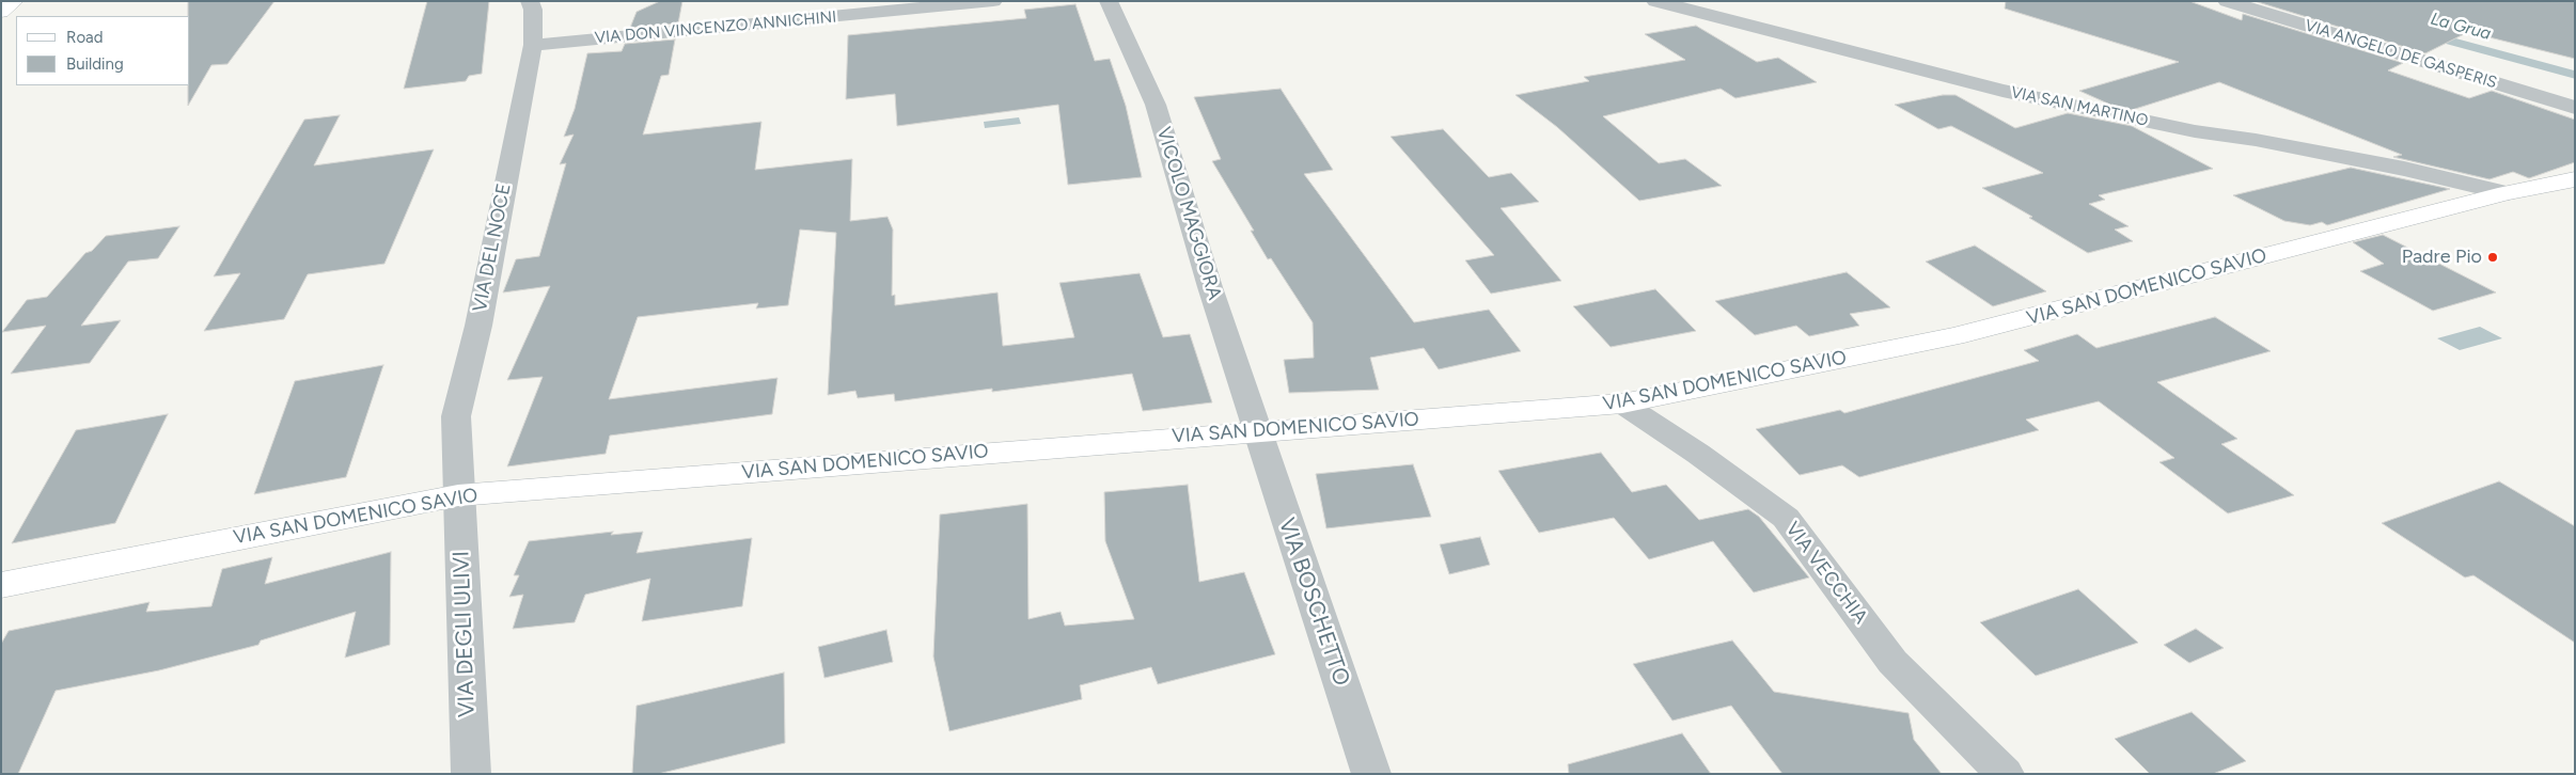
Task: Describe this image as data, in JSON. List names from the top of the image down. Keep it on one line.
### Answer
{"streets":{"street":["VIA DON VINCENZO ANNICHINI","VIA ANGELO DE GASPERIS","VIA SAN MARTINO","VICOLO MAGGIORA","VIA DEL NOCE","VIA SAN DOMENICO SAVIO","VIA VECCHIA","VIA BOSCHETTO","VIA DEGLI ULIVI"]},"crossings":[["VIA DON VINCENZO ANNICHINI","VIA DEL NOCE"],["VIA SAN MARTINO","VIA SAN DOMENICO SAVIO"],["VICOLO MAGGIORA","VIA SAN DOMENICO SAVIO"],["VICOLO MAGGIORA","VIA BOSCHETTO"],["VIA DEL NOCE","VIA SAN DOMENICO SAVIO"],["VIA DEL NOCE","VIA DEGLI ULIVI"],["VIA SAN DOMENICO SAVIO","VIA VECCHIA"],["VIA SAN DOMENICO SAVIO","VIA BOSCHETTO"],["VIA SAN DOMENICO SAVIO","VIA DEGLI ULIVI"]],"water":["La Grua"],"places":["Padre Pio"],"legend":["Road","Building"]}
